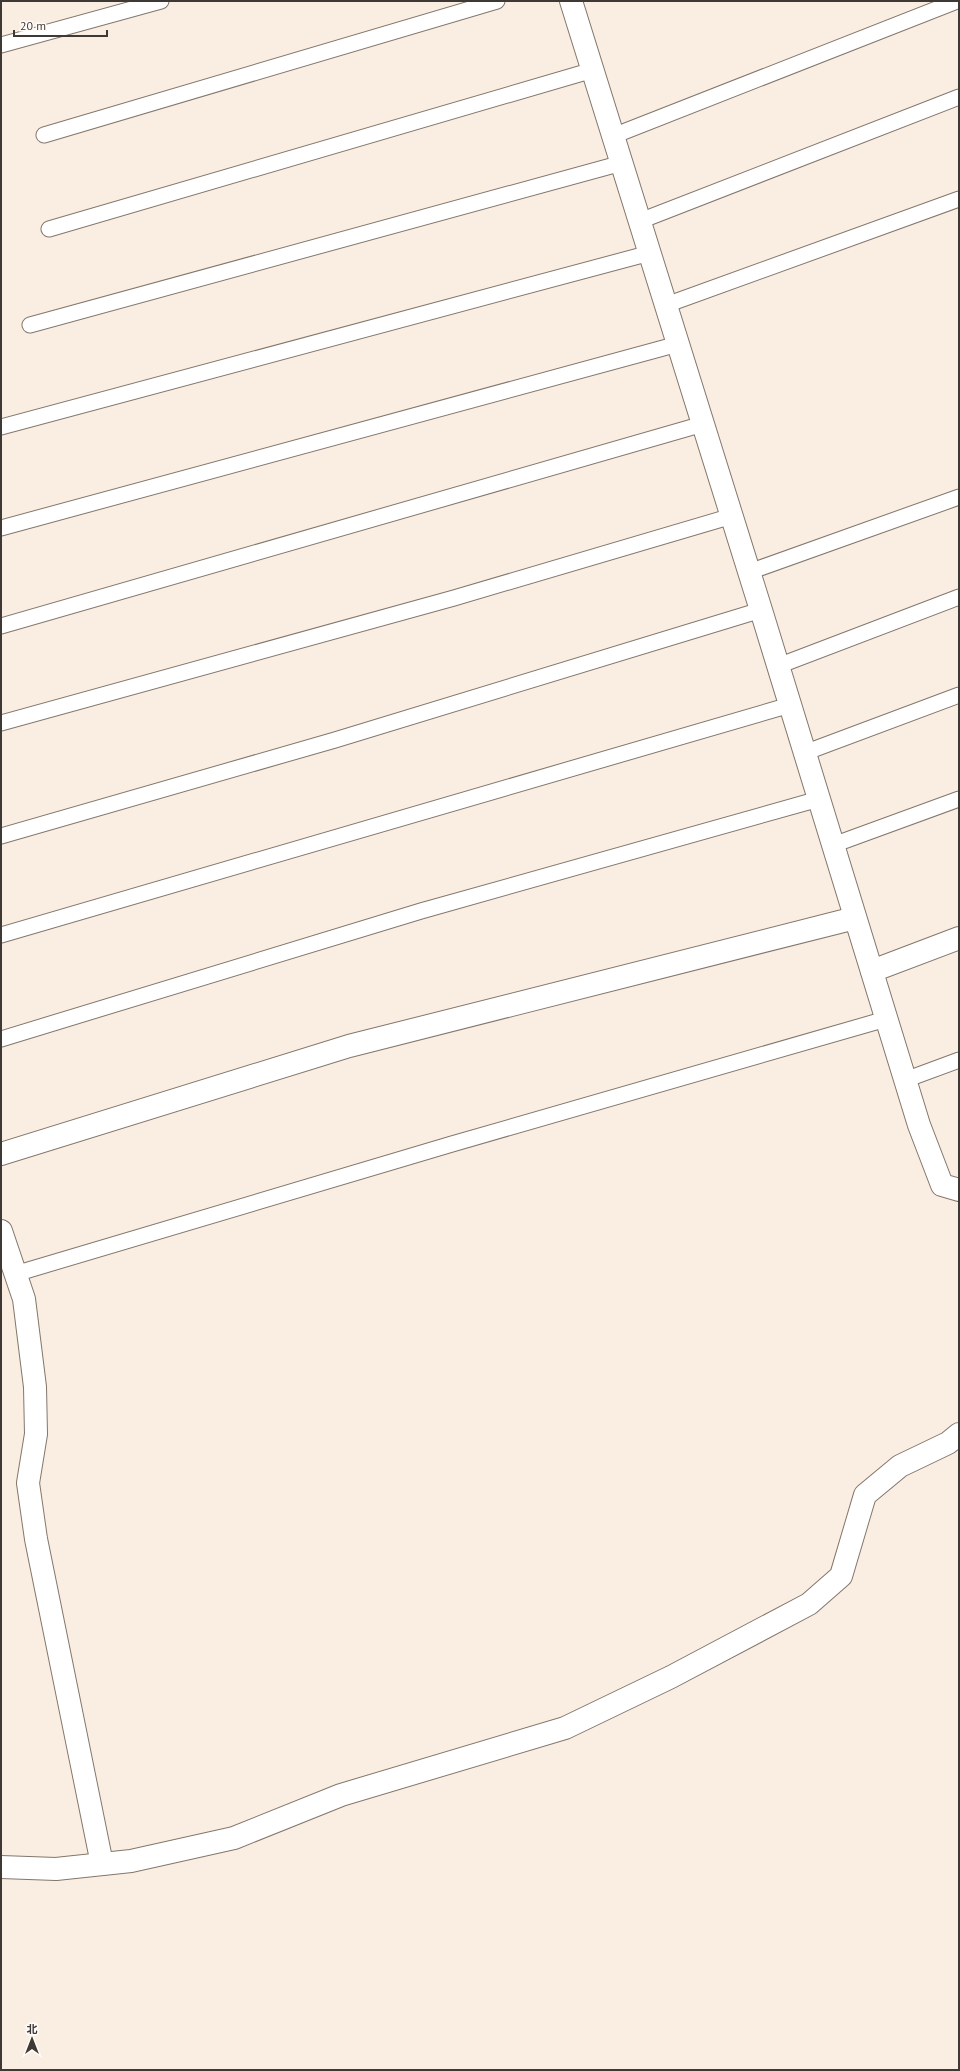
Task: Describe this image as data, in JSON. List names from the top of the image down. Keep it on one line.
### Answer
{"scale_bar":"20 m","north":"top"}
